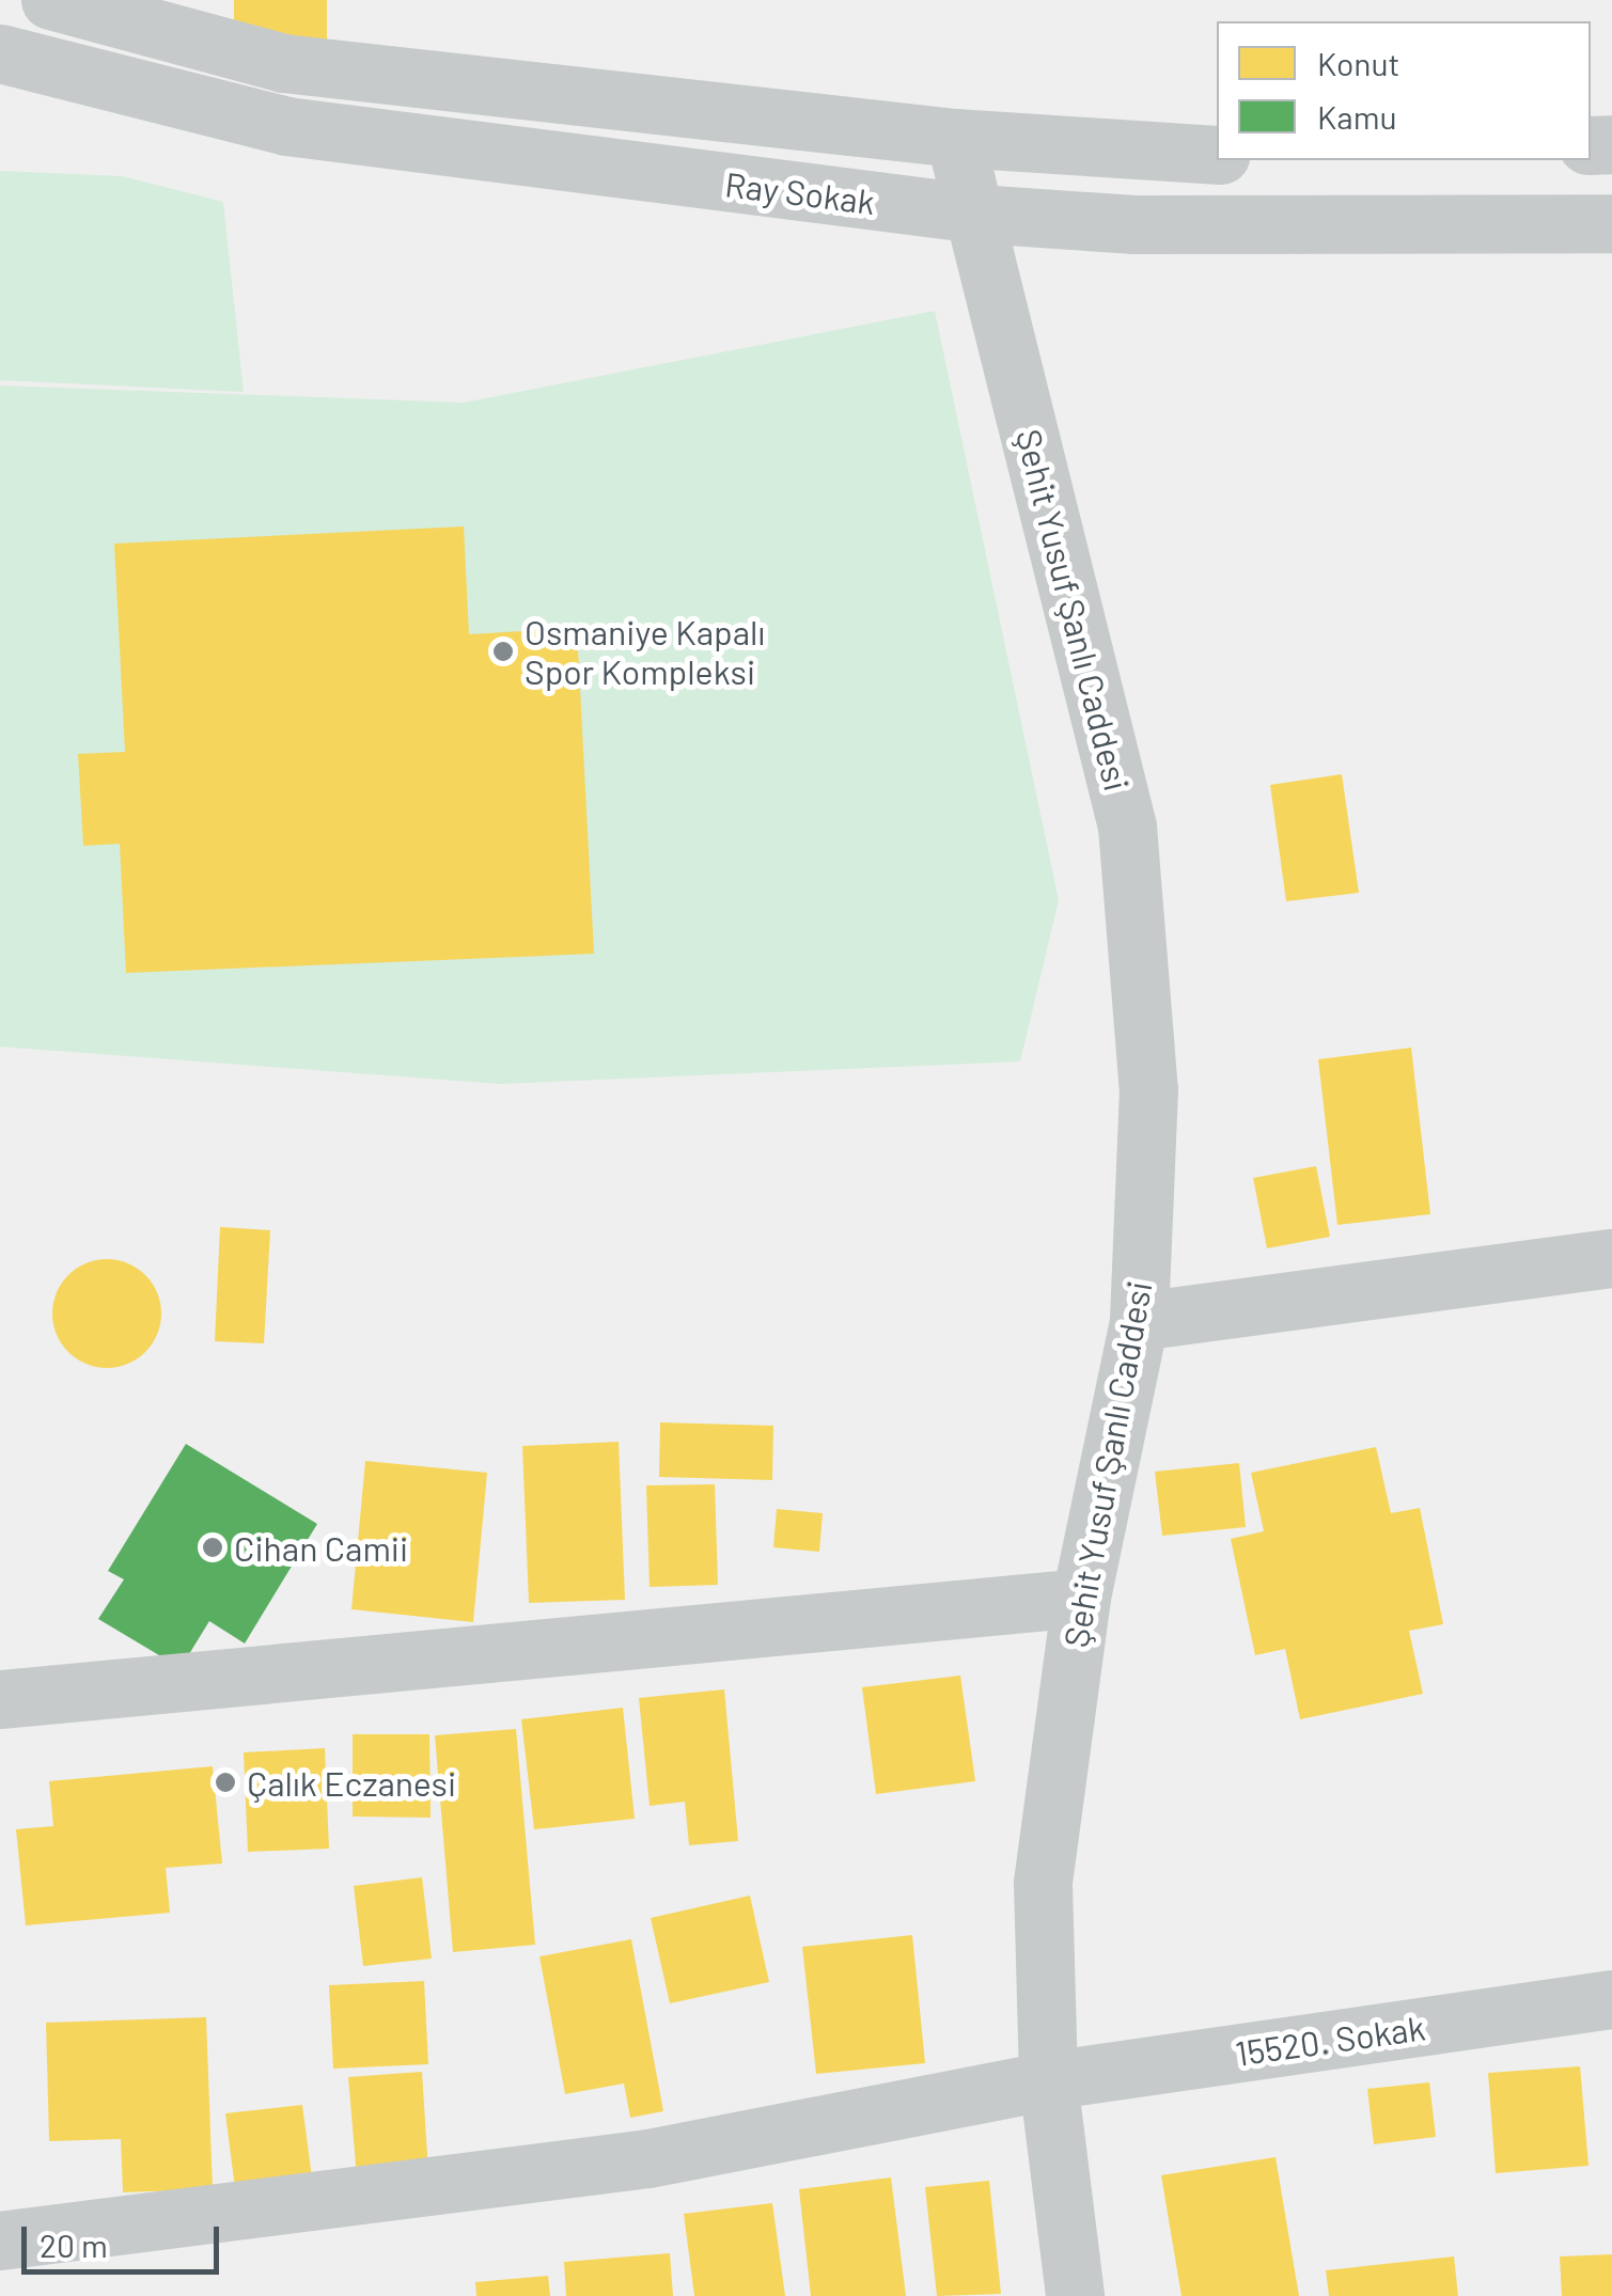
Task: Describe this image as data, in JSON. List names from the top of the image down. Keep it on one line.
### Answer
{"streets":{"street":["Ray Sokak","Şehit Yusuf Şanlı Caddesi","15520. Sokak"]},"crossings":[["Ray Sokak","Şehit Yusuf Şanlı Caddesi"],["Şehit Yusuf Şanlı Caddesi","15520. Sokak"]],"places":["Osmaniye Kapalı Spor Kompleksi","Cihan Camii","Çalık Eczanesi"],"legend":["Konut","Kamu"],"scale_bar":"20 m"}
